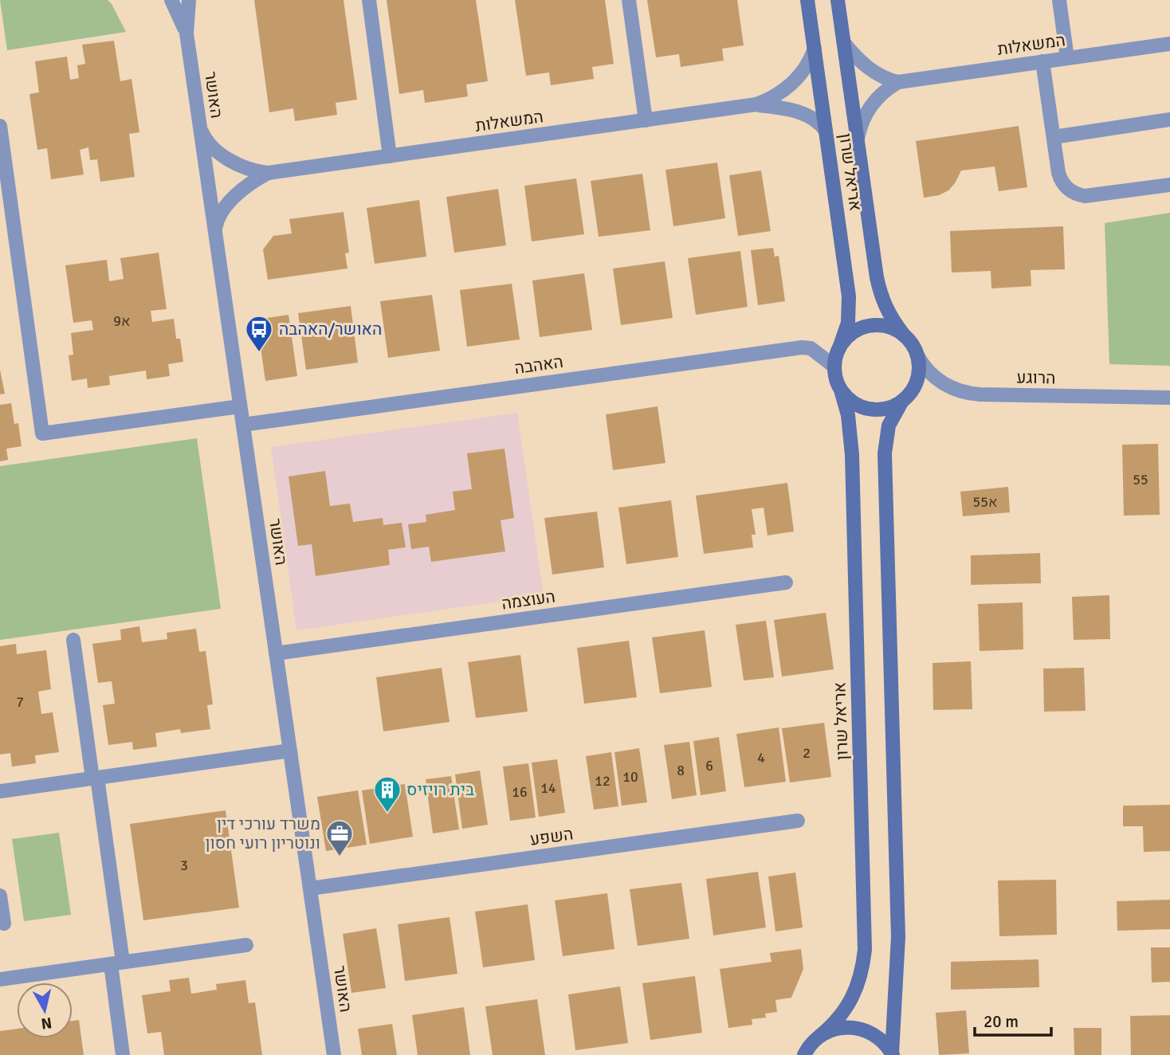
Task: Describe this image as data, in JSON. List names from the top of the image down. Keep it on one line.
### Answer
{"streets":{"street":["המשאלות","האושר","אריאל שרון","האהבה","הרוגע","העוצמה","השפע"]},"crossings":[["המשאלות","האושר"],["המשאלות","אריאל שרון"],["האושר","האהבה"],["האושר","העוצמה"],["האושר","השפע"],["אריאל שרון","האהבה"],["אריאל שרון","הרוגע"],["האהבה","הרוגע"]],"places":{"bus stop":["האושר/האהבה"],"building":["בית רויזיס"],"office":["משרד עורכי דין ונוטריון רועי חסון"]},"house_numbers":["9א","55","55א","7","2","4","6","8","10","12","14","16","3"],"scale_bar":"20 m","north":"bottom"}
